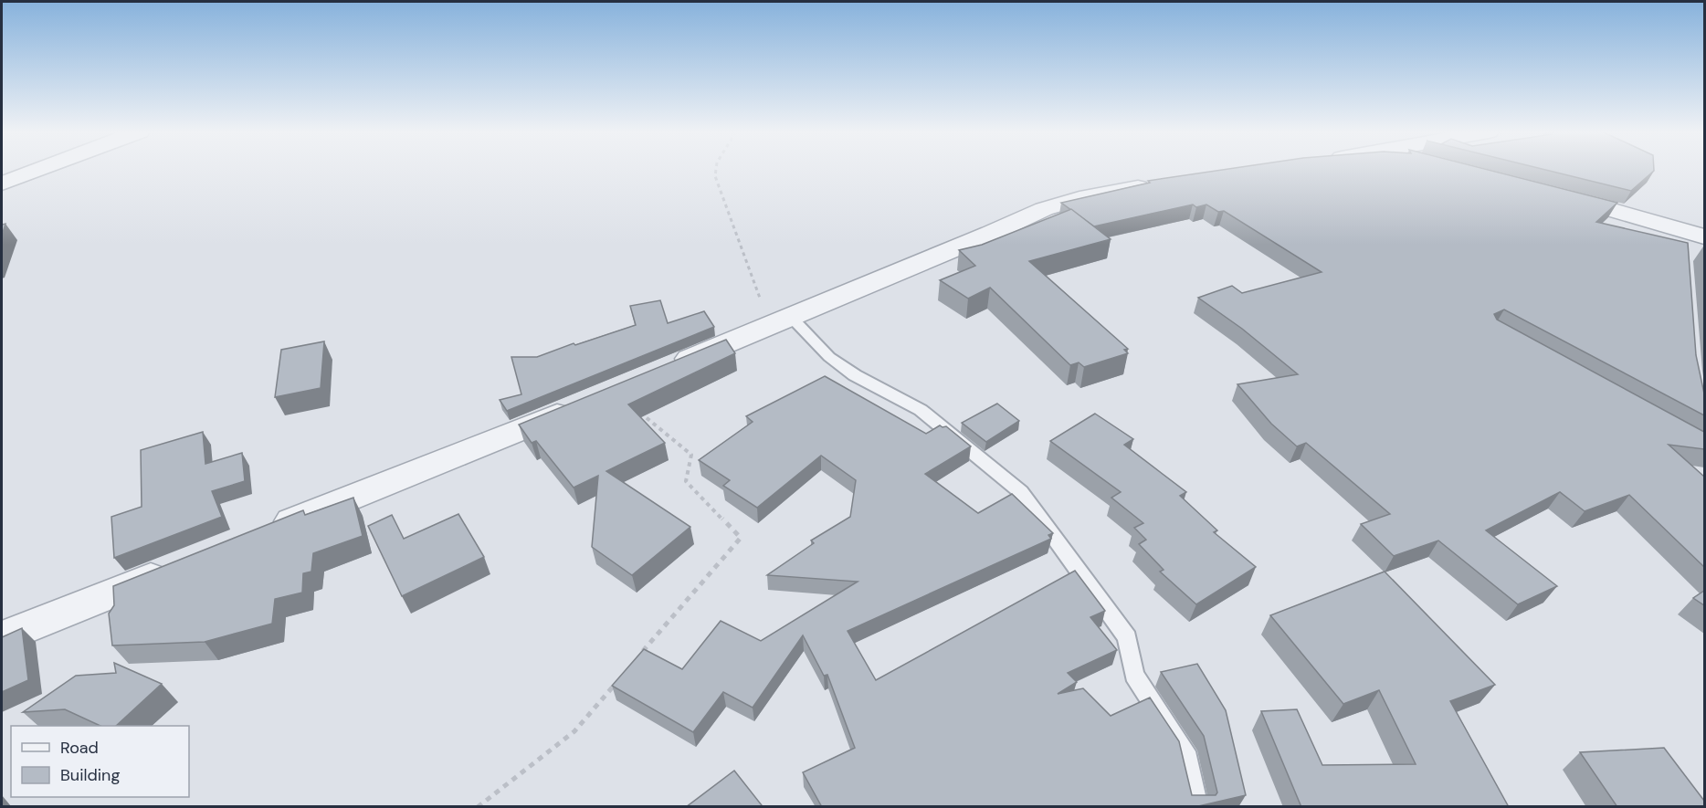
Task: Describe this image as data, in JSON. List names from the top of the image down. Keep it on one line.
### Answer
{"legend":["Road","Building"]}
